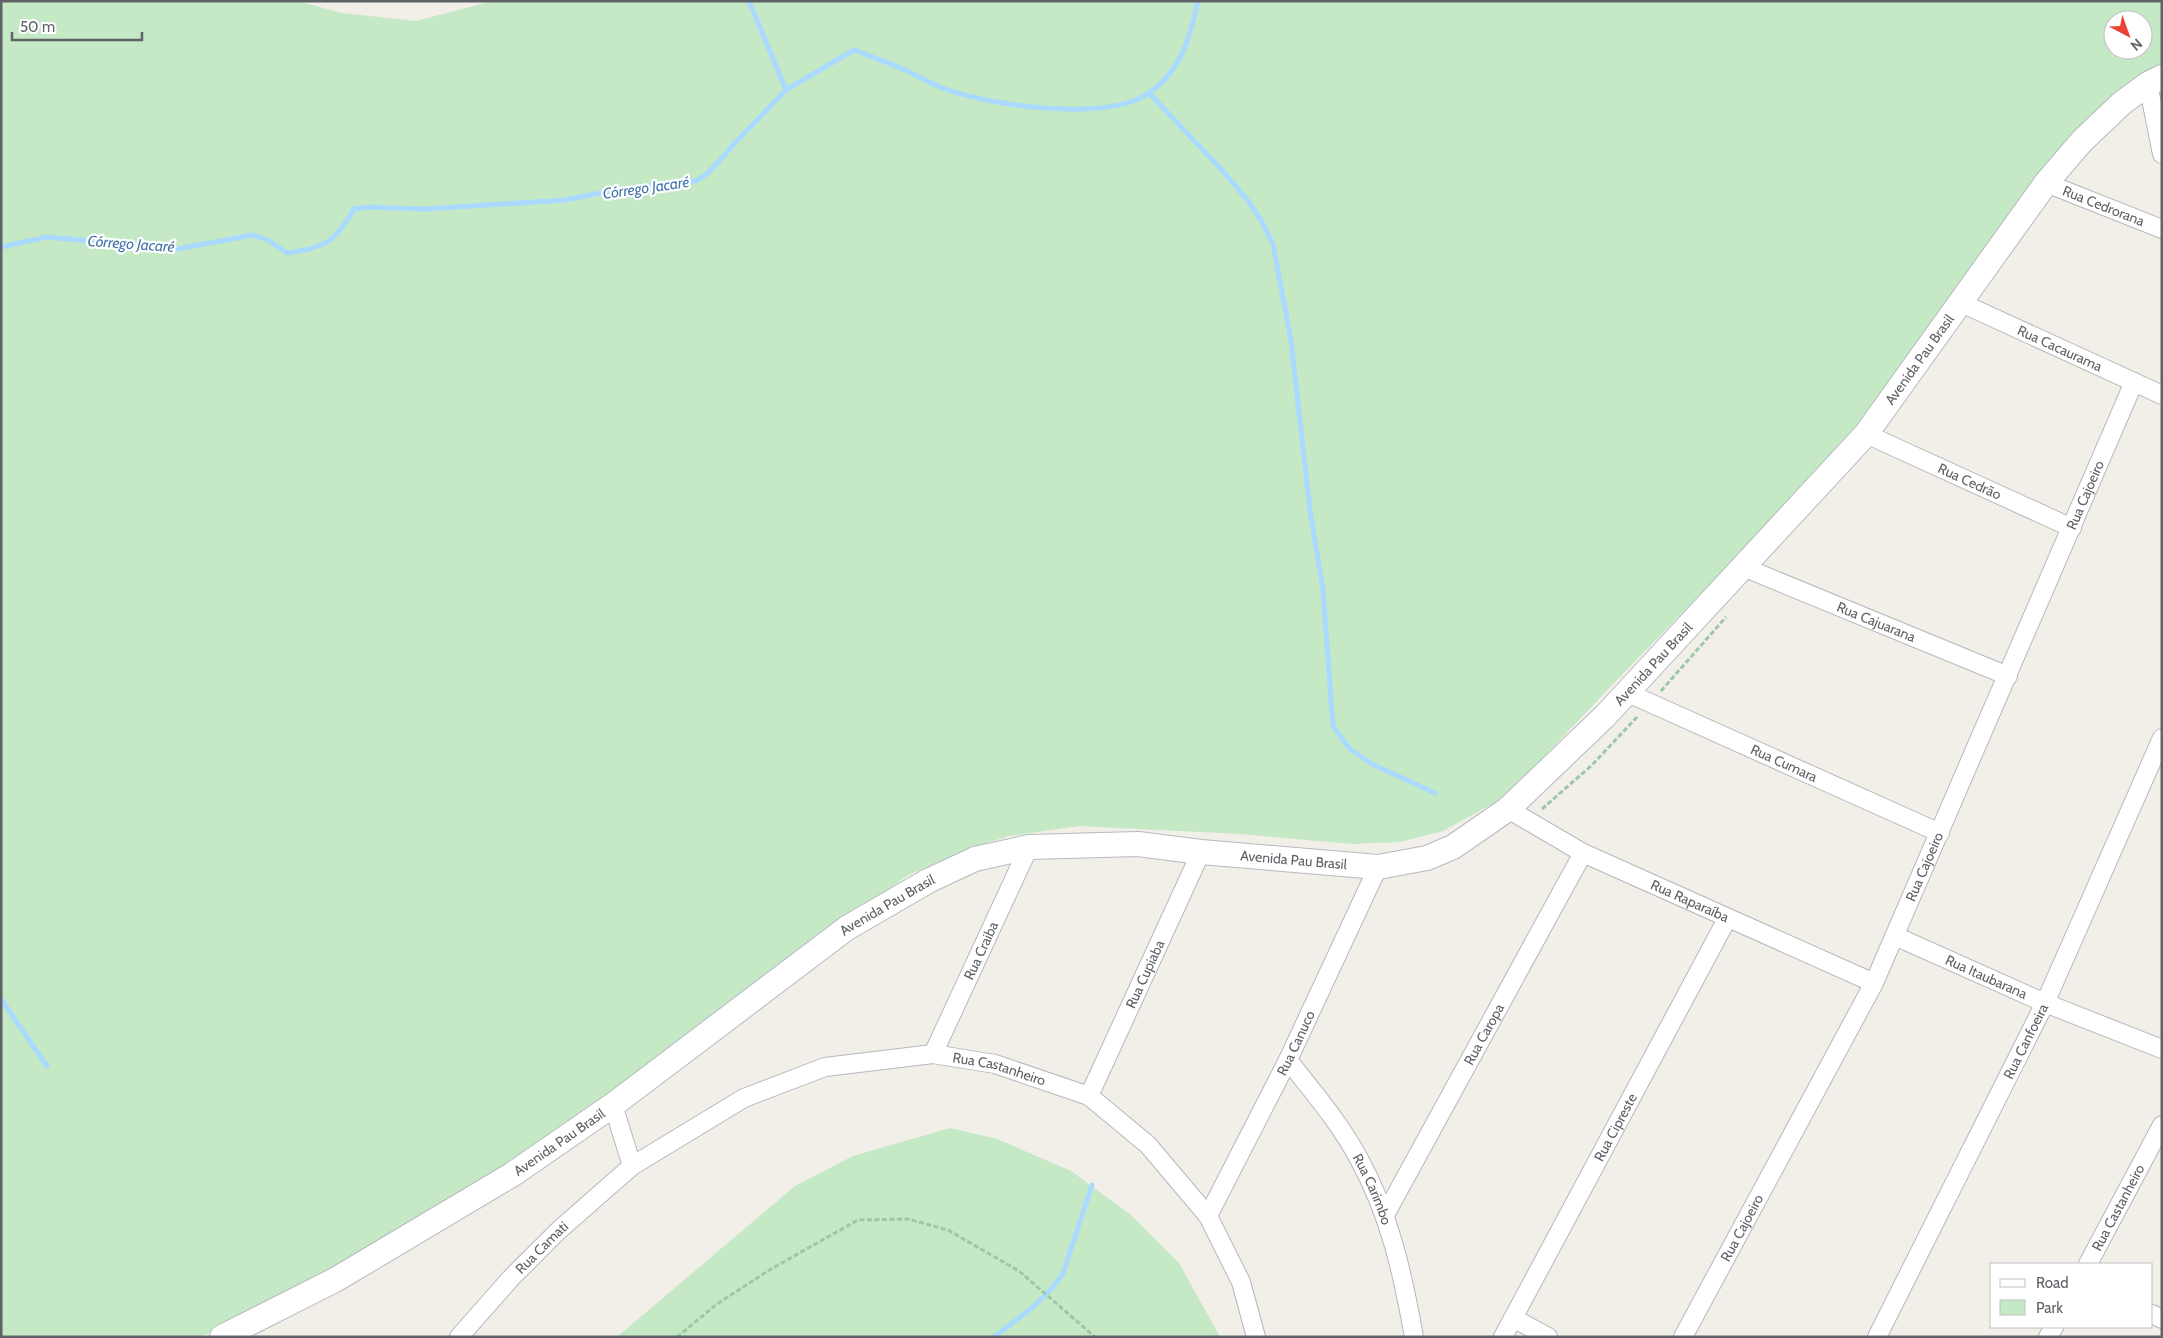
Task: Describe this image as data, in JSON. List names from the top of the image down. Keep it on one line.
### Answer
{"streets":{"main road":["Avenida Pau Brasil"],"street":["Rua Cedrorana","Rua Cacaurama","Rua Cedrão","Rua Cajoeiro","Rua Cajuarana","Rua Cumara","Rua Raparaíba","Rua Craiba","Rua Cupiaba","Rua Itaubarana","Rua Caropa","Rua Canfoeira","Rua Canuco","Rua Castanheiro","Rua Cipreste","Rua Carimbo","Rua Camati"]},"crossings":[["Rua Cedrorana","Avenida Pau Brasil"],["Rua Cacaurama","Avenida Pau Brasil"],["Rua Cacaurama","Rua Cajoeiro"],["Avenida Pau Brasil","Rua Cedrão"],["Avenida Pau Brasil","Rua Cajuarana"],["Avenida Pau Brasil","Rua Cumara"],["Avenida Pau Brasil","Rua Raparaíba"],["Avenida Pau Brasil","Rua Craiba"],["Avenida Pau Brasil","Rua Cupiaba"],["Avenida Pau Brasil","Rua Canuco"],["Rua Cedrão","Rua Cajoeiro"],["Rua Cajoeiro","Rua Cajuarana"],["Rua Cajoeiro","Rua Cumara"],["Rua Cajoeiro","Rua Raparaíba"],["Rua Cajoeiro","Rua Itaubarana"],["Rua Raparaíba","Rua Caropa"],["Rua Raparaíba","Rua Cipreste"],["Rua Craiba","Rua Castanheiro"],["Rua Cupiaba","Rua Castanheiro"],["Rua Itaubarana","Rua Canfoeira"],["Rua Caropa","Rua Carimbo"],["Rua Canuco","Rua Castanheiro"],["Rua Canuco","Rua Carimbo"],["Rua Castanheiro","Rua Camati"]],"water":["Córrego Jacaré"],"legend":["Road","Park"],"scale_bar":"50 m","north":"bottom right"}
